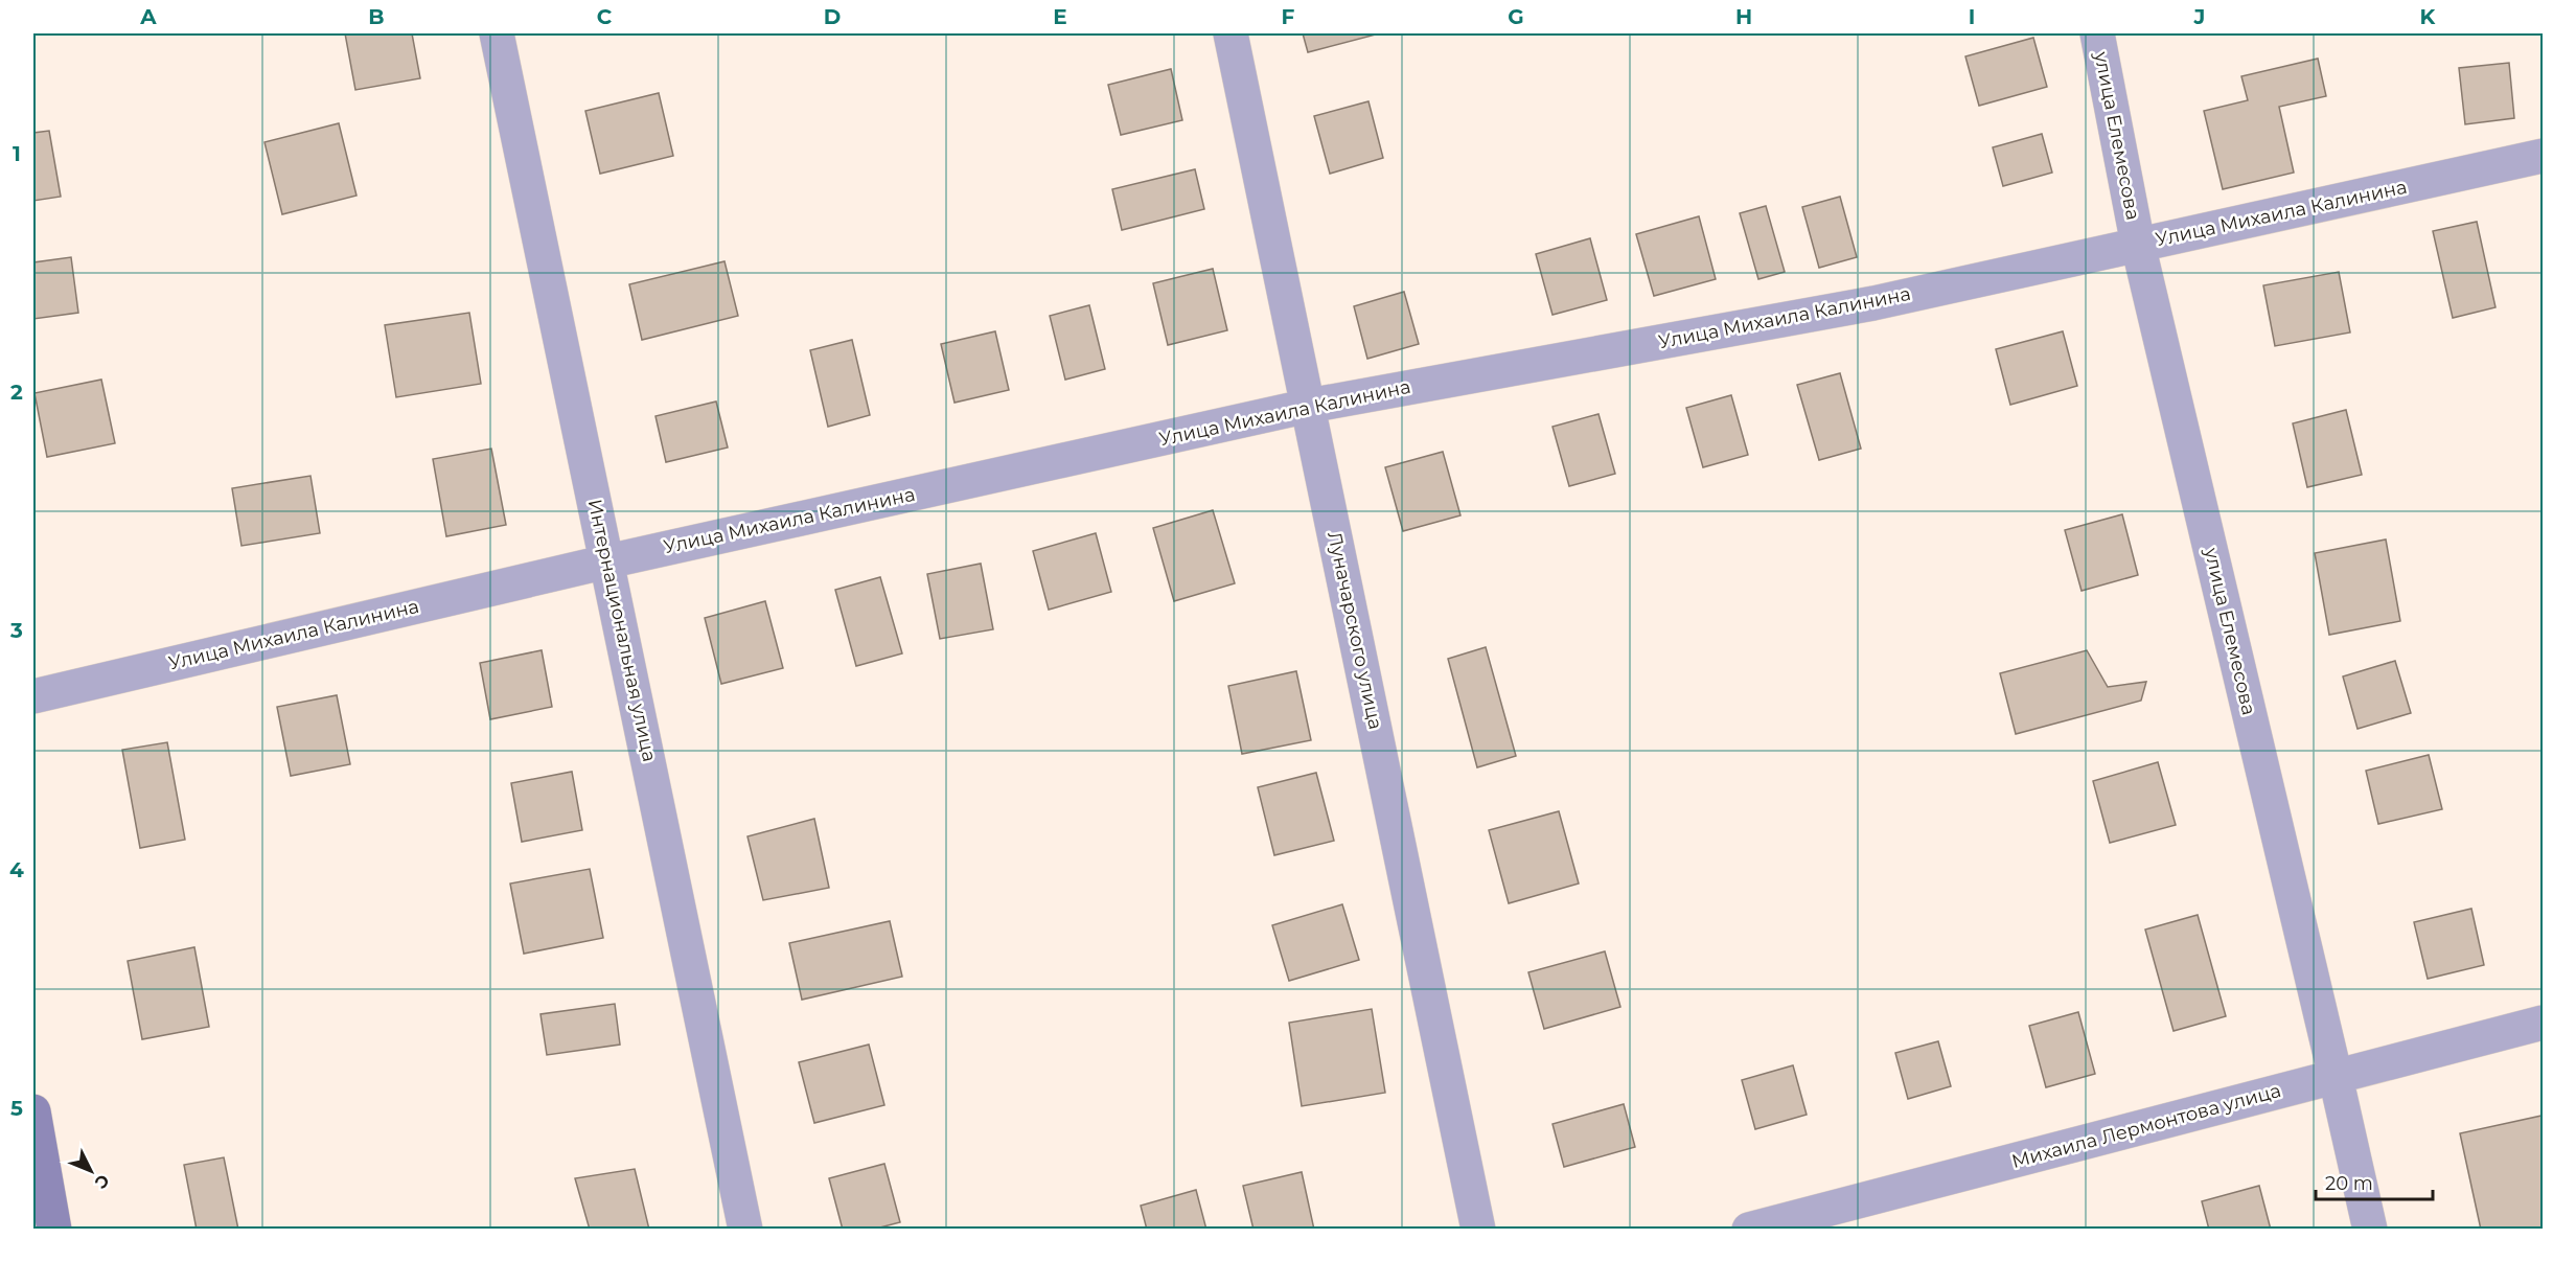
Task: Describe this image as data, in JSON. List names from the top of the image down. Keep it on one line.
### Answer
{"streets":{"street":["улица Елемесова","Улица Михаила Калинина","Интернациональная улица","Луначарского улица","Михаила Лермонтова улица"]},"crossings":[["улица Елемесова","Улица Михаила Калинина"],["улица Елемесова","Михаила Лермонтова улица"],["Улица Михаила Калинина","Интернациональная улица"],["Улица Михаила Калинина","Луначарского улица"]],"scale_bar":"20 m","north":"bottom right","grid":{"columns":["A","B","C","D","E","F","G","H","I","J","K"],"rows":["1","2","3","4","5"]}}
